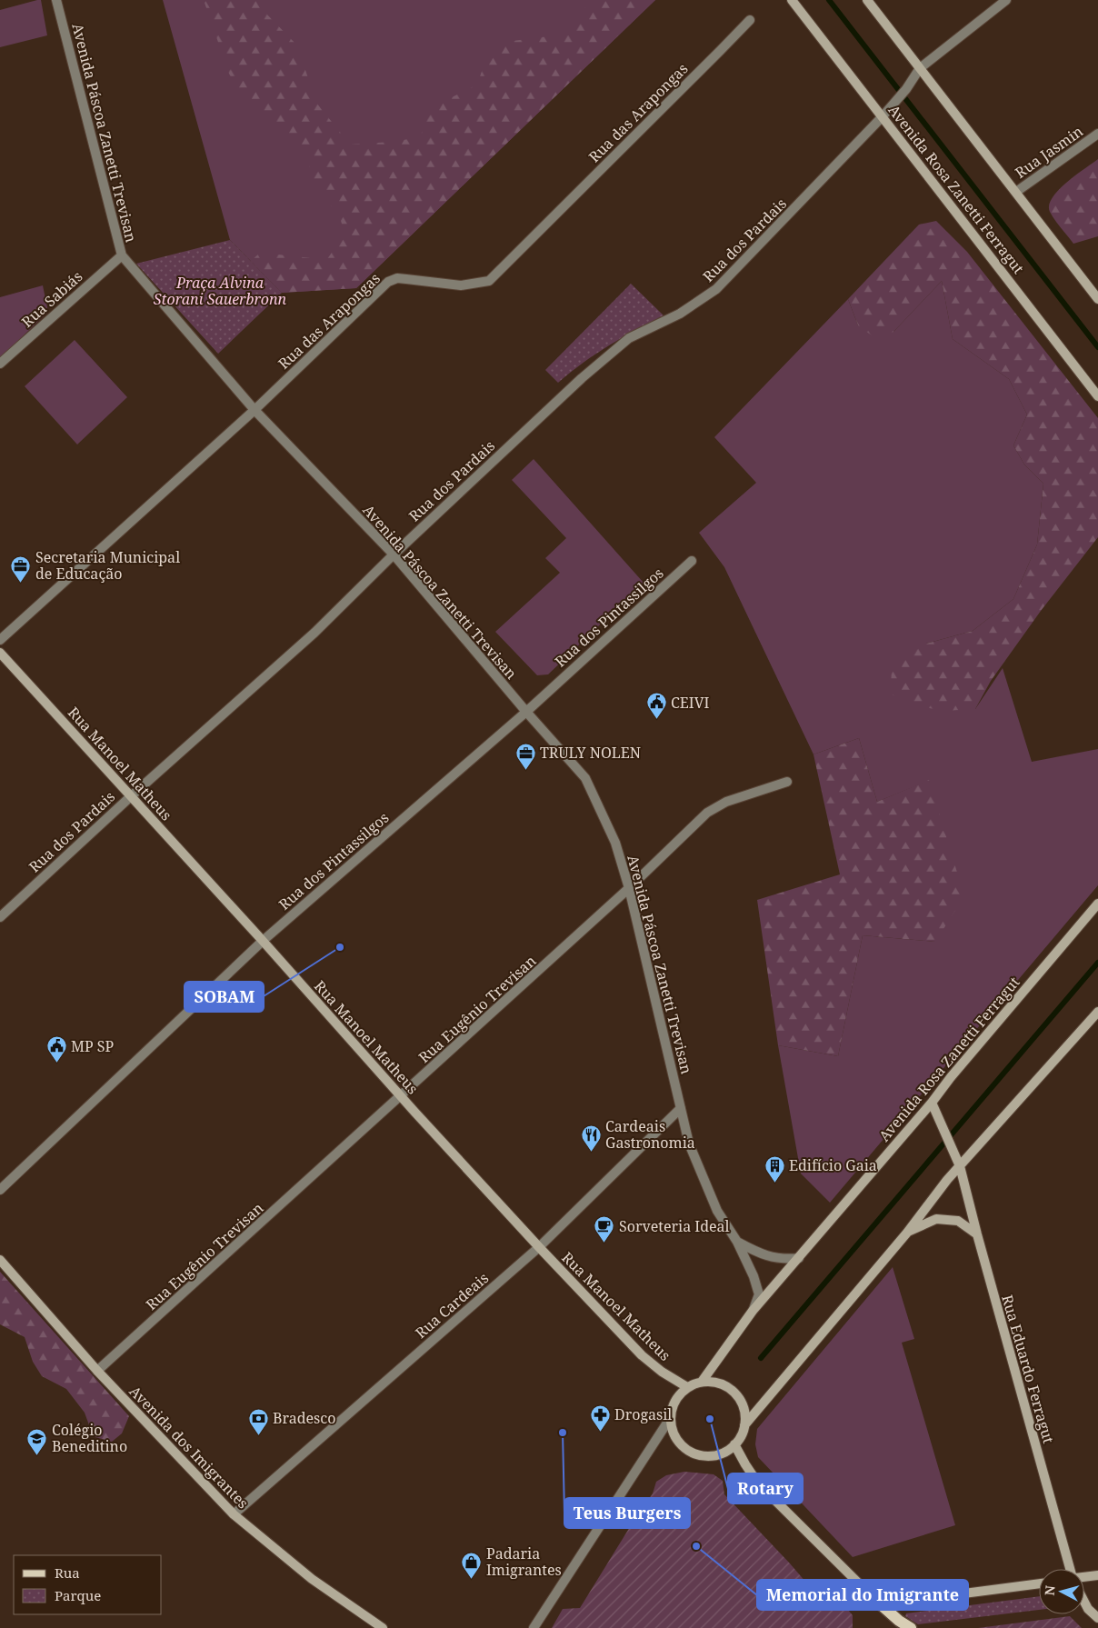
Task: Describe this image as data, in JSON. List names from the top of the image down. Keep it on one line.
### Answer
{"streets":{"main road":["Avenida Rosa Zanetti Ferragut","Rua Manoel Matheus","Rua Eduardo Ferragut","Avenida dos Imigrantes"],"street":["Rua das Arapongas","Avenida Páscoa Zanetti Trevisan","Rua Jasmin","Rua dos Pardais","Rua Sabiás","Rua dos Pintassilgos","Rua Eugênio Trevisan","Rua Cardeais"]},"crossings":[["Rua das Arapongas","Avenida Páscoa Zanetti Trevisan"],["Avenida Páscoa Zanetti Trevisan","Avenida Rosa Zanetti Ferragut"],["Avenida Páscoa Zanetti Trevisan","Rua dos Pardais"],["Avenida Páscoa Zanetti Trevisan","Rua Sabiás"],["Avenida Páscoa Zanetti Trevisan","Rua dos Pintassilgos"],["Avenida Páscoa Zanetti Trevisan","Rua Eugênio Trevisan"],["Avenida Páscoa Zanetti Trevisan","Rua Cardeais"],["Avenida Rosa Zanetti Ferragut","Rua dos Pardais"],["Avenida Rosa Zanetti Ferragut","Rua Manoel Matheus"],["Avenida Rosa Zanetti Ferragut","Rua Eduardo Ferragut"],["Rua dos Pardais","Rua Manoel Matheus"],["Rua dos Pintassilgos","Rua Manoel Matheus"],["Rua Manoel Matheus","Rua Eugênio Trevisan"],["Rua Manoel Matheus","Rua Cardeais"],["Rua Eugênio Trevisan","Avenida dos Imigrantes"],["Rua Cardeais","Avenida dos Imigrantes"]],"parks":["Praça Alvina Storani Sauerbronn"],"places":{"office":["Secretaria Municipal de Educação","TRULY NOLEN"],"public building":["CEIVI","MP SP"],"other":["SOBAM","Rotary","Teus Burgers","Memorial do Imigrante"],"restaurant":["Cardeais Gastronomia"],"building":["Edifício Gaia"],"cafe":["Sorveteria Ideal"],"pharmacy":["Drogasil"],"bank":["Bradesco"],"school or university":["Colégio Beneditino"],"shop":["Padaria Imigrantes"]},"legend":["Rua","Parque"],"north":"left"}
